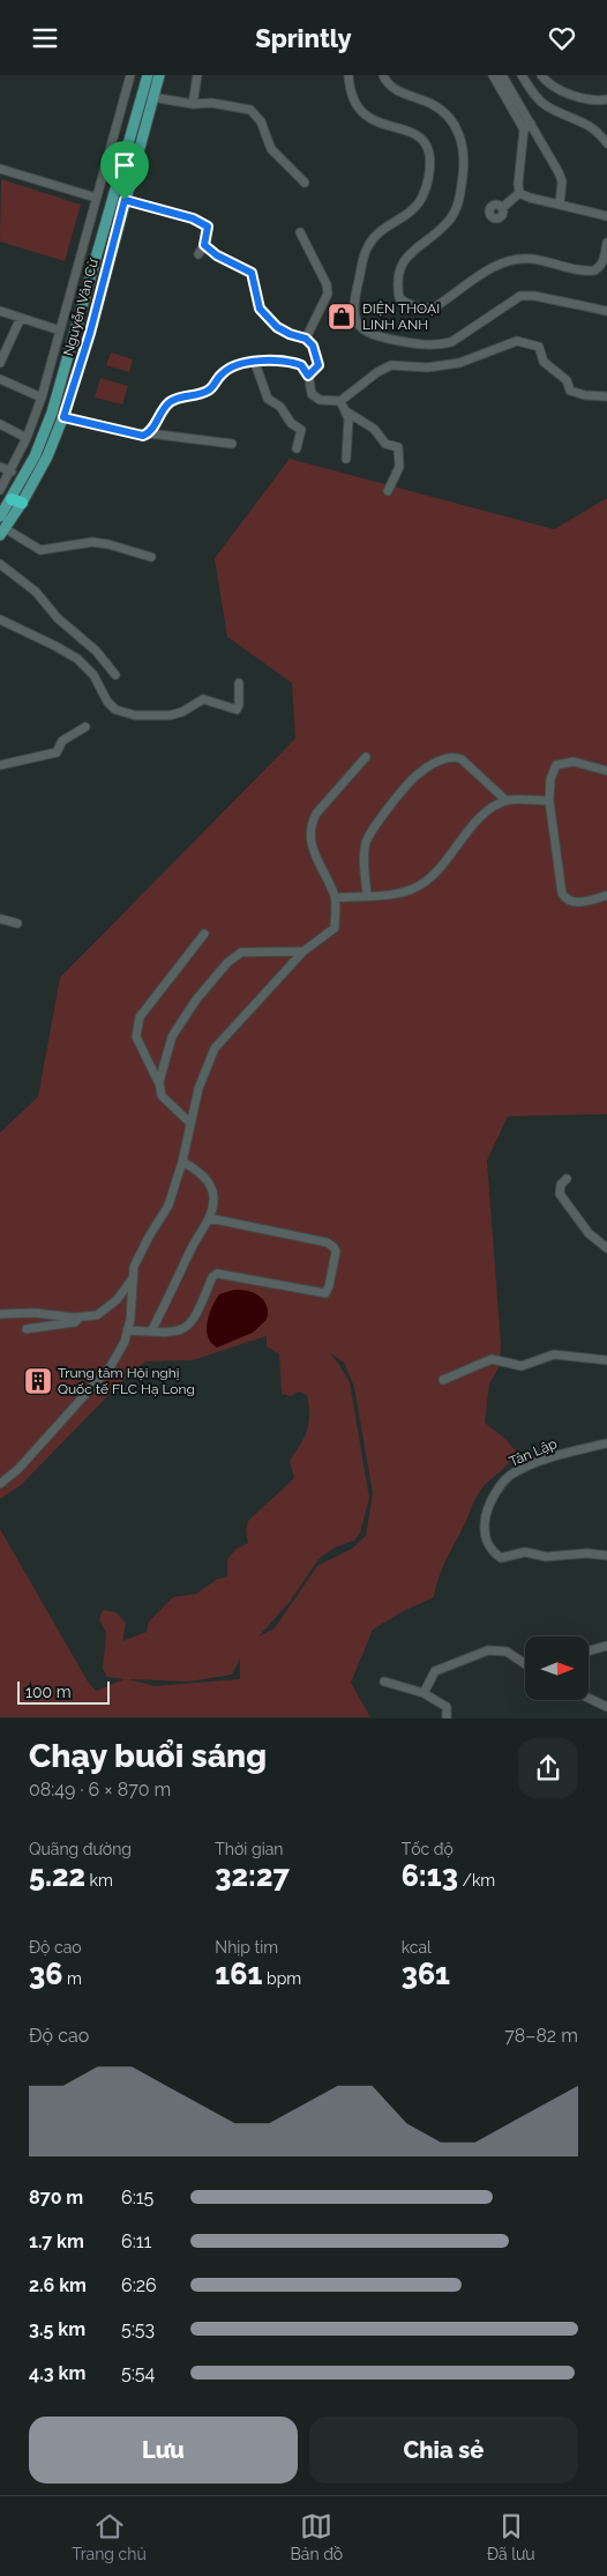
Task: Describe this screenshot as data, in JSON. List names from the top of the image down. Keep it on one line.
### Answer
{"streets":{"main road":["Nguyễn Văn Cừ"],"street":["Tân Lập"]},"places":{"shop":["ĐIỆN THOẠI LINH ANH"],"building":["Trung tâm Hội nghị Quốc tế FLC Hạ Long"]},"scale_bar":"100 m","north":"right","page":{"header":"Sprintly","scale":"100 m","heading":["Chạy buổi sáng","08:49 · 6 × 870 m"],"stats":[["Quãng đường","5.22 km"],["Thời gian","32:27"],["Tốc độ","6:13 /km"],["Độ cao","36 m"],["Nhịp tim","161 bpm"],["kcal","361"]],"chart":["Độ cao","78–82 m"],"list":[{"name":"870 m","note":"6:15"},{"name":"1.7 km","note":"6:11"},{"name":"2.6 km","note":"6:26"},{"name":"3.5 km","note":"5:53"},{"name":"4.3 km","note":"5:54"}],"buttons":["Lưu","Chia sẻ"],"tabs":["Trang chủ","Bản đồ","Đã lưu"]}}
